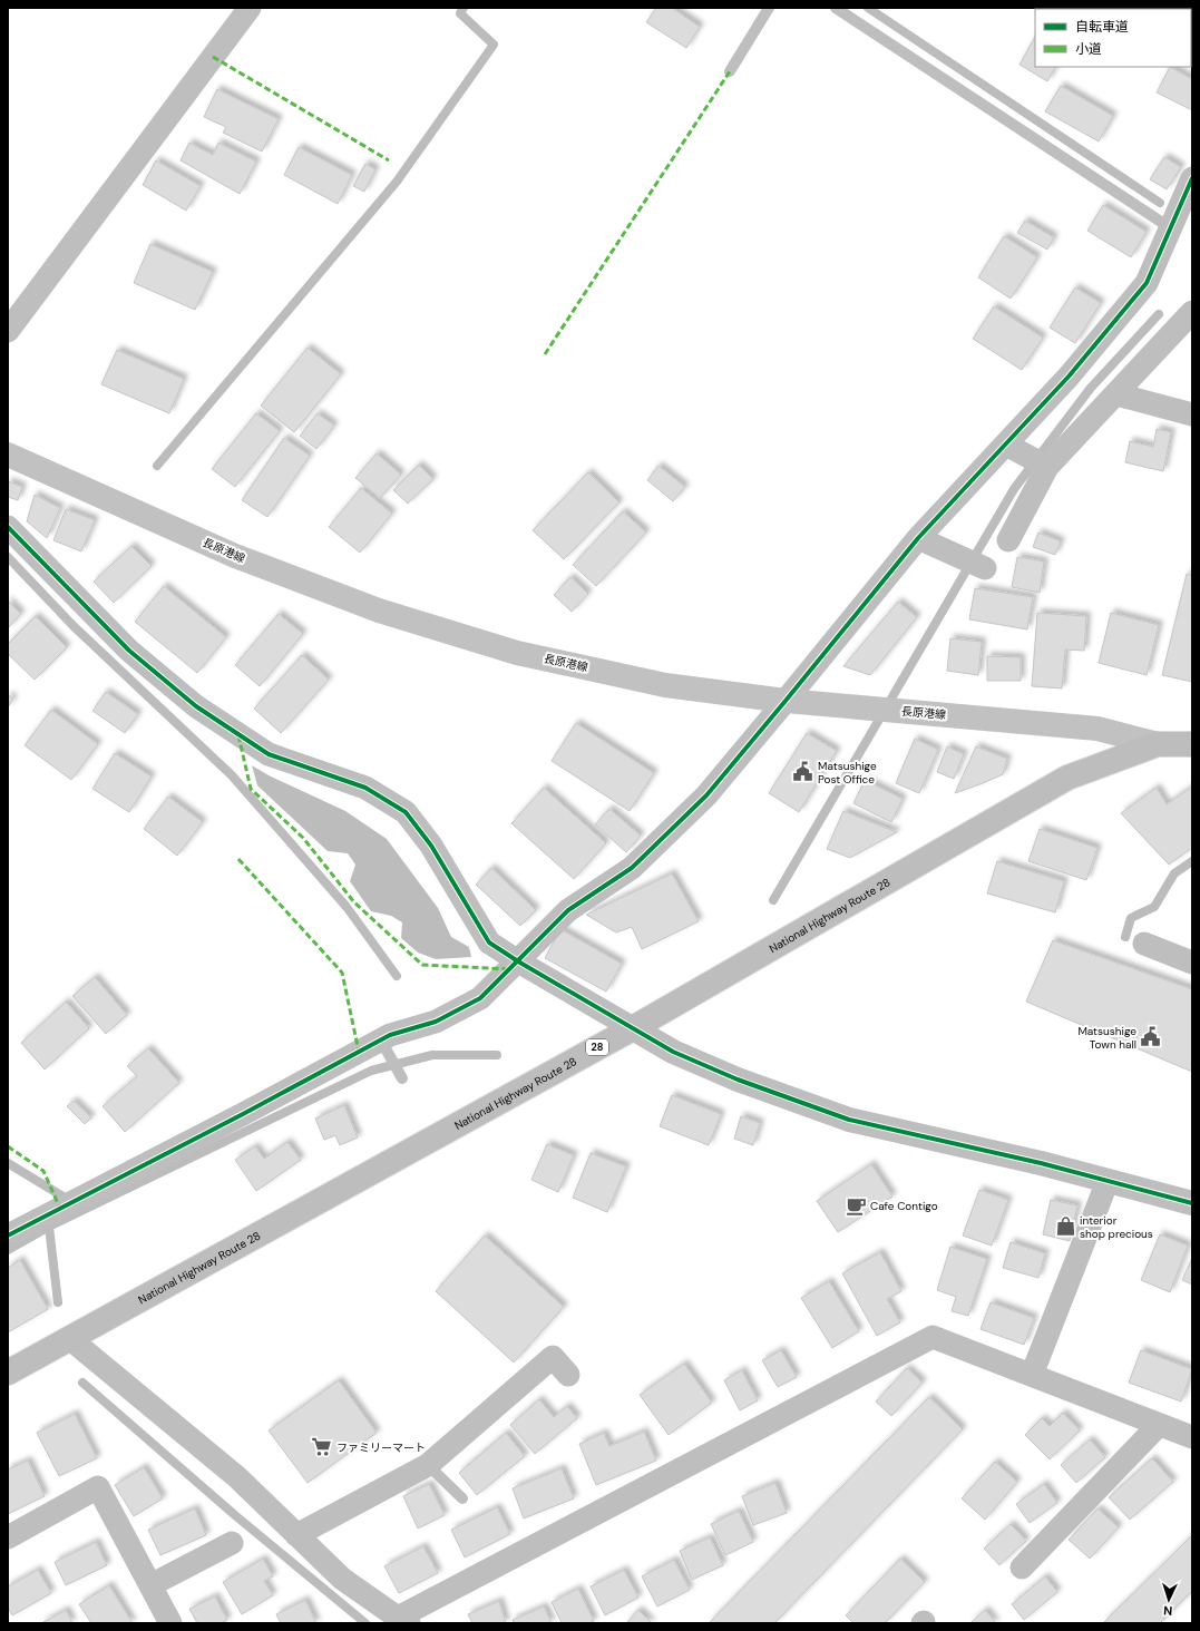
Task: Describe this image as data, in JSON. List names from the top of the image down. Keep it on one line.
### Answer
{"streets":{"highway":["National Highway Route 28","28"],"main road":["長原港線"]},"crossings":[["長原港線","National Highway Route 28"]],"places":{"public building":["Matsushige Post Office","Matsushige Town hall"],"cafe":["Cafe Contigo"],"shop":["interior shop precious"],"supermarket":["ファミリーマート"]},"legend":["自転車道","小道"],"north":"bottom"}
